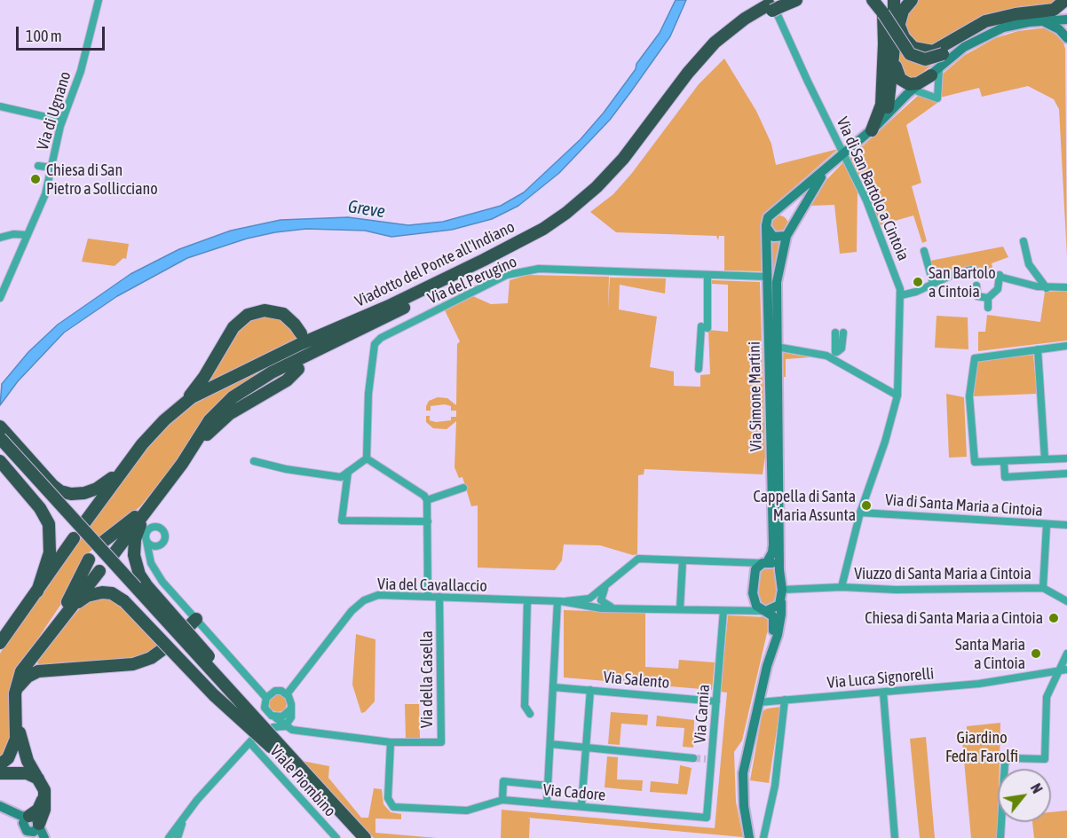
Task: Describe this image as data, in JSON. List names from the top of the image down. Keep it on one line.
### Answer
{"streets":{"highway":["Viadotto del Ponte all'Indiano"],"street":["Via di Ugnano","Via di San Bartolo a Cintoia","Via del Perugino","Via Simone Martini","Via di Santa Maria a Cintoia","Viuzzo di Santa Maria a Cintoia","Via del Cavallaccio","Via Luca Signorelli","Via della Casella","Via Salento","Via Carnia","Viale Piombino","Via Cadore"]},"crossings":[["Via di San Bartolo a Cintoia","Viadotto del Ponte all'Indiano"],["Via di San Bartolo a Cintoia","Via Simone Martini"],["Via di San Bartolo a Cintoia","Via di Santa Maria a Cintoia"],["Via di San Bartolo a Cintoia","Viuzzo di Santa Maria a Cintoia"],["Via del Perugino","Via Simone Martini"],["Via Simone Martini","Via del Cavallaccio"],["Via Simone Martini","Via Luca Signorelli"],["Via del Cavallaccio","Via della Casella"],["Via del Cavallaccio","Via Carnia"],["Via Salento","Via Carnia"],["Via Carnia","Via Cadore"]],"water":["Greve"],"parks":["Giardino Fedra Farolfi"],"places":["Chiesa di San Pietro a Sollicciano","San Bartolo a Cintoia","Cappella di Santa Maria Assunta","Chiesa di Santa Maria a Cintoia","Santa Maria a Cintoia"],"scale_bar":"100 m","north":"top right"}
